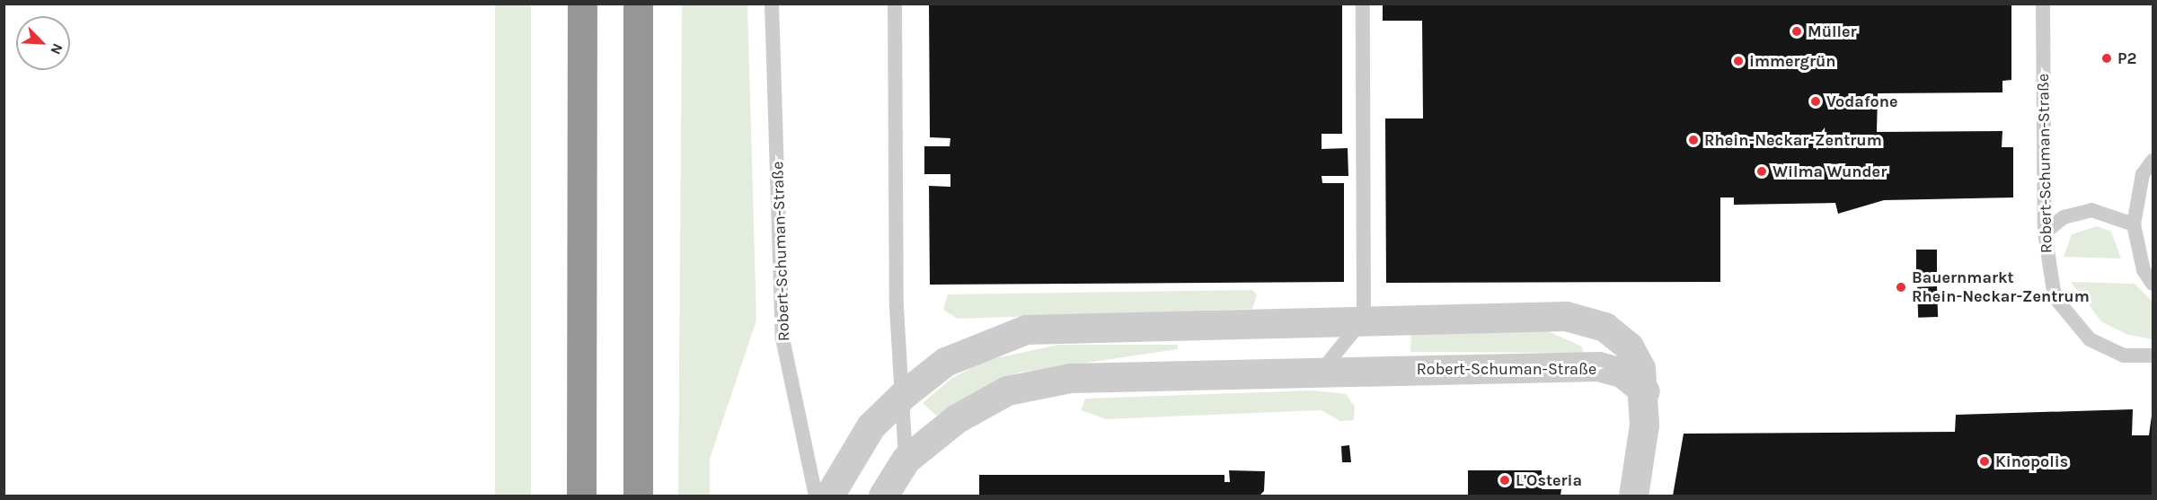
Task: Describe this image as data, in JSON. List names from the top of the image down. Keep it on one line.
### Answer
{"streets":{"street":["Robert-Schuman-Straße"]},"places":["Müller","P2","immergrün","Vodafone","Rhein-Neckar-Zentrum","Wilma Wunder","Bauernmarkt Rhein-Neckar-Zentrum","Kinopolis","L'Osteria"],"north":"bottom right"}
